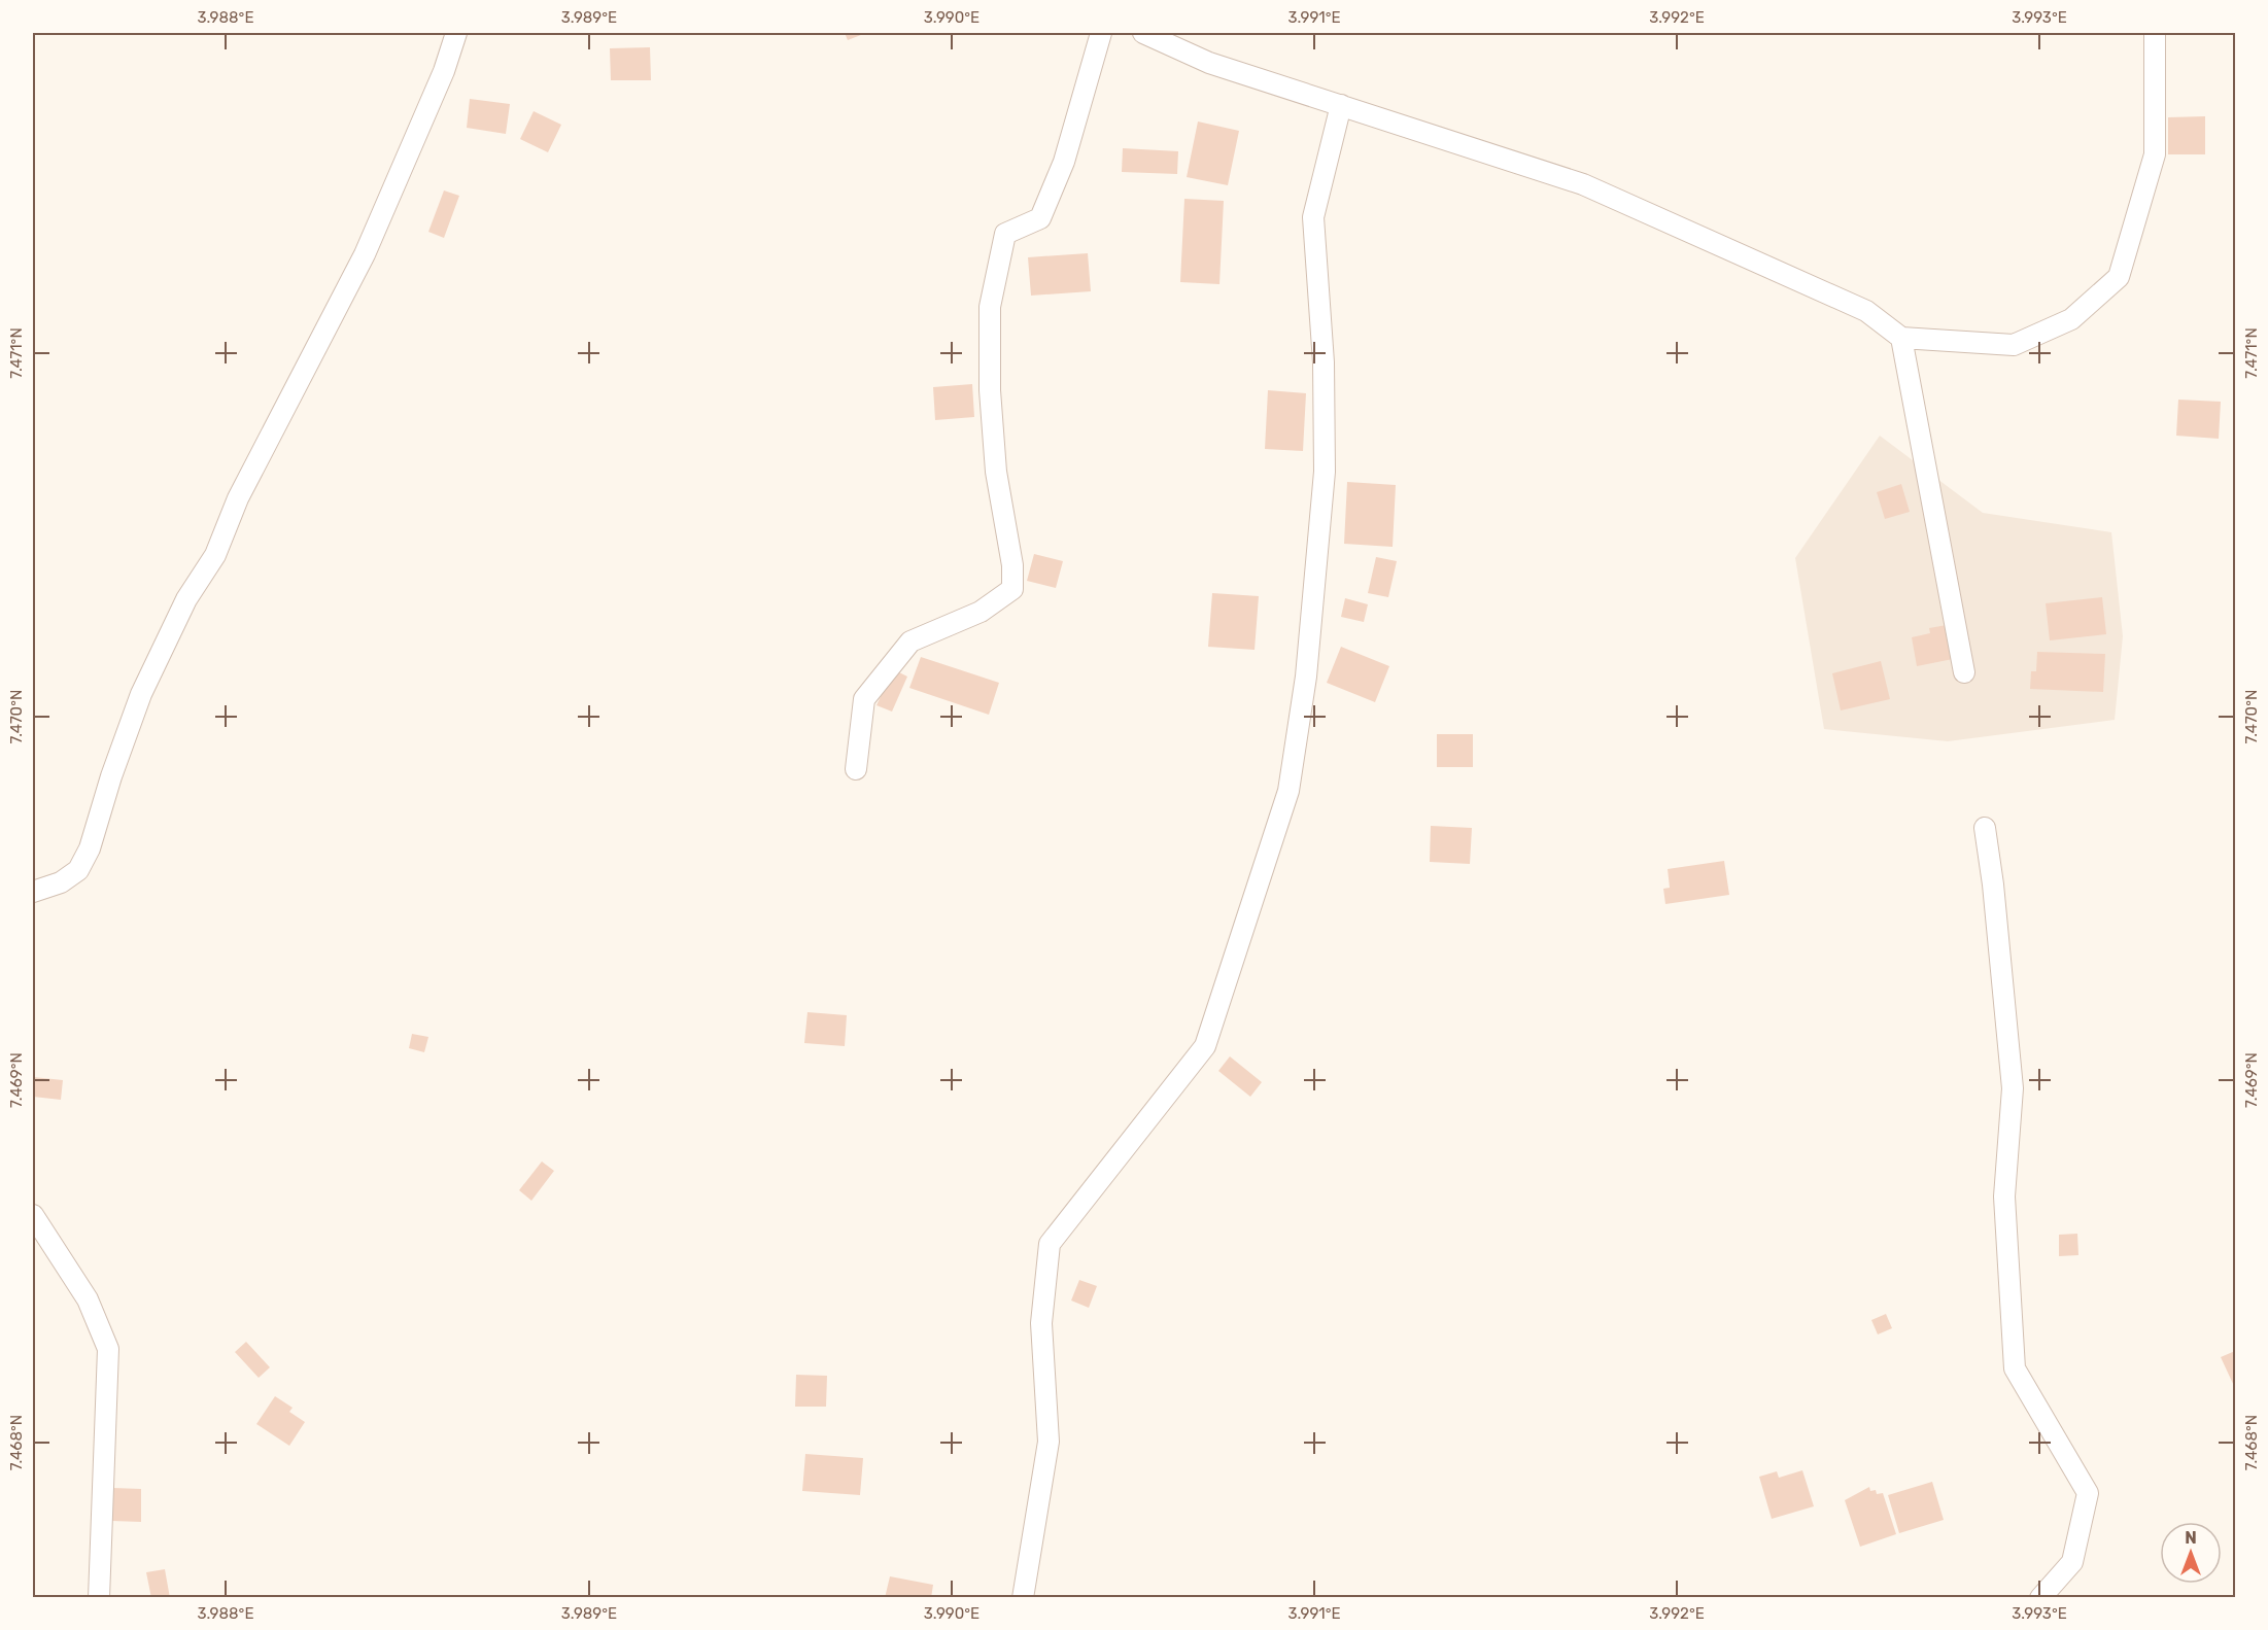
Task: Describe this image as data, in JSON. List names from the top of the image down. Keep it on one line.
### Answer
{"north":"top","coordinates":["3.988°E","3.989°E","3.990°E","3.991°E","3.992°E","3.993°E","7.471°N","7.470°N","7.469°N","7.468°N"]}
